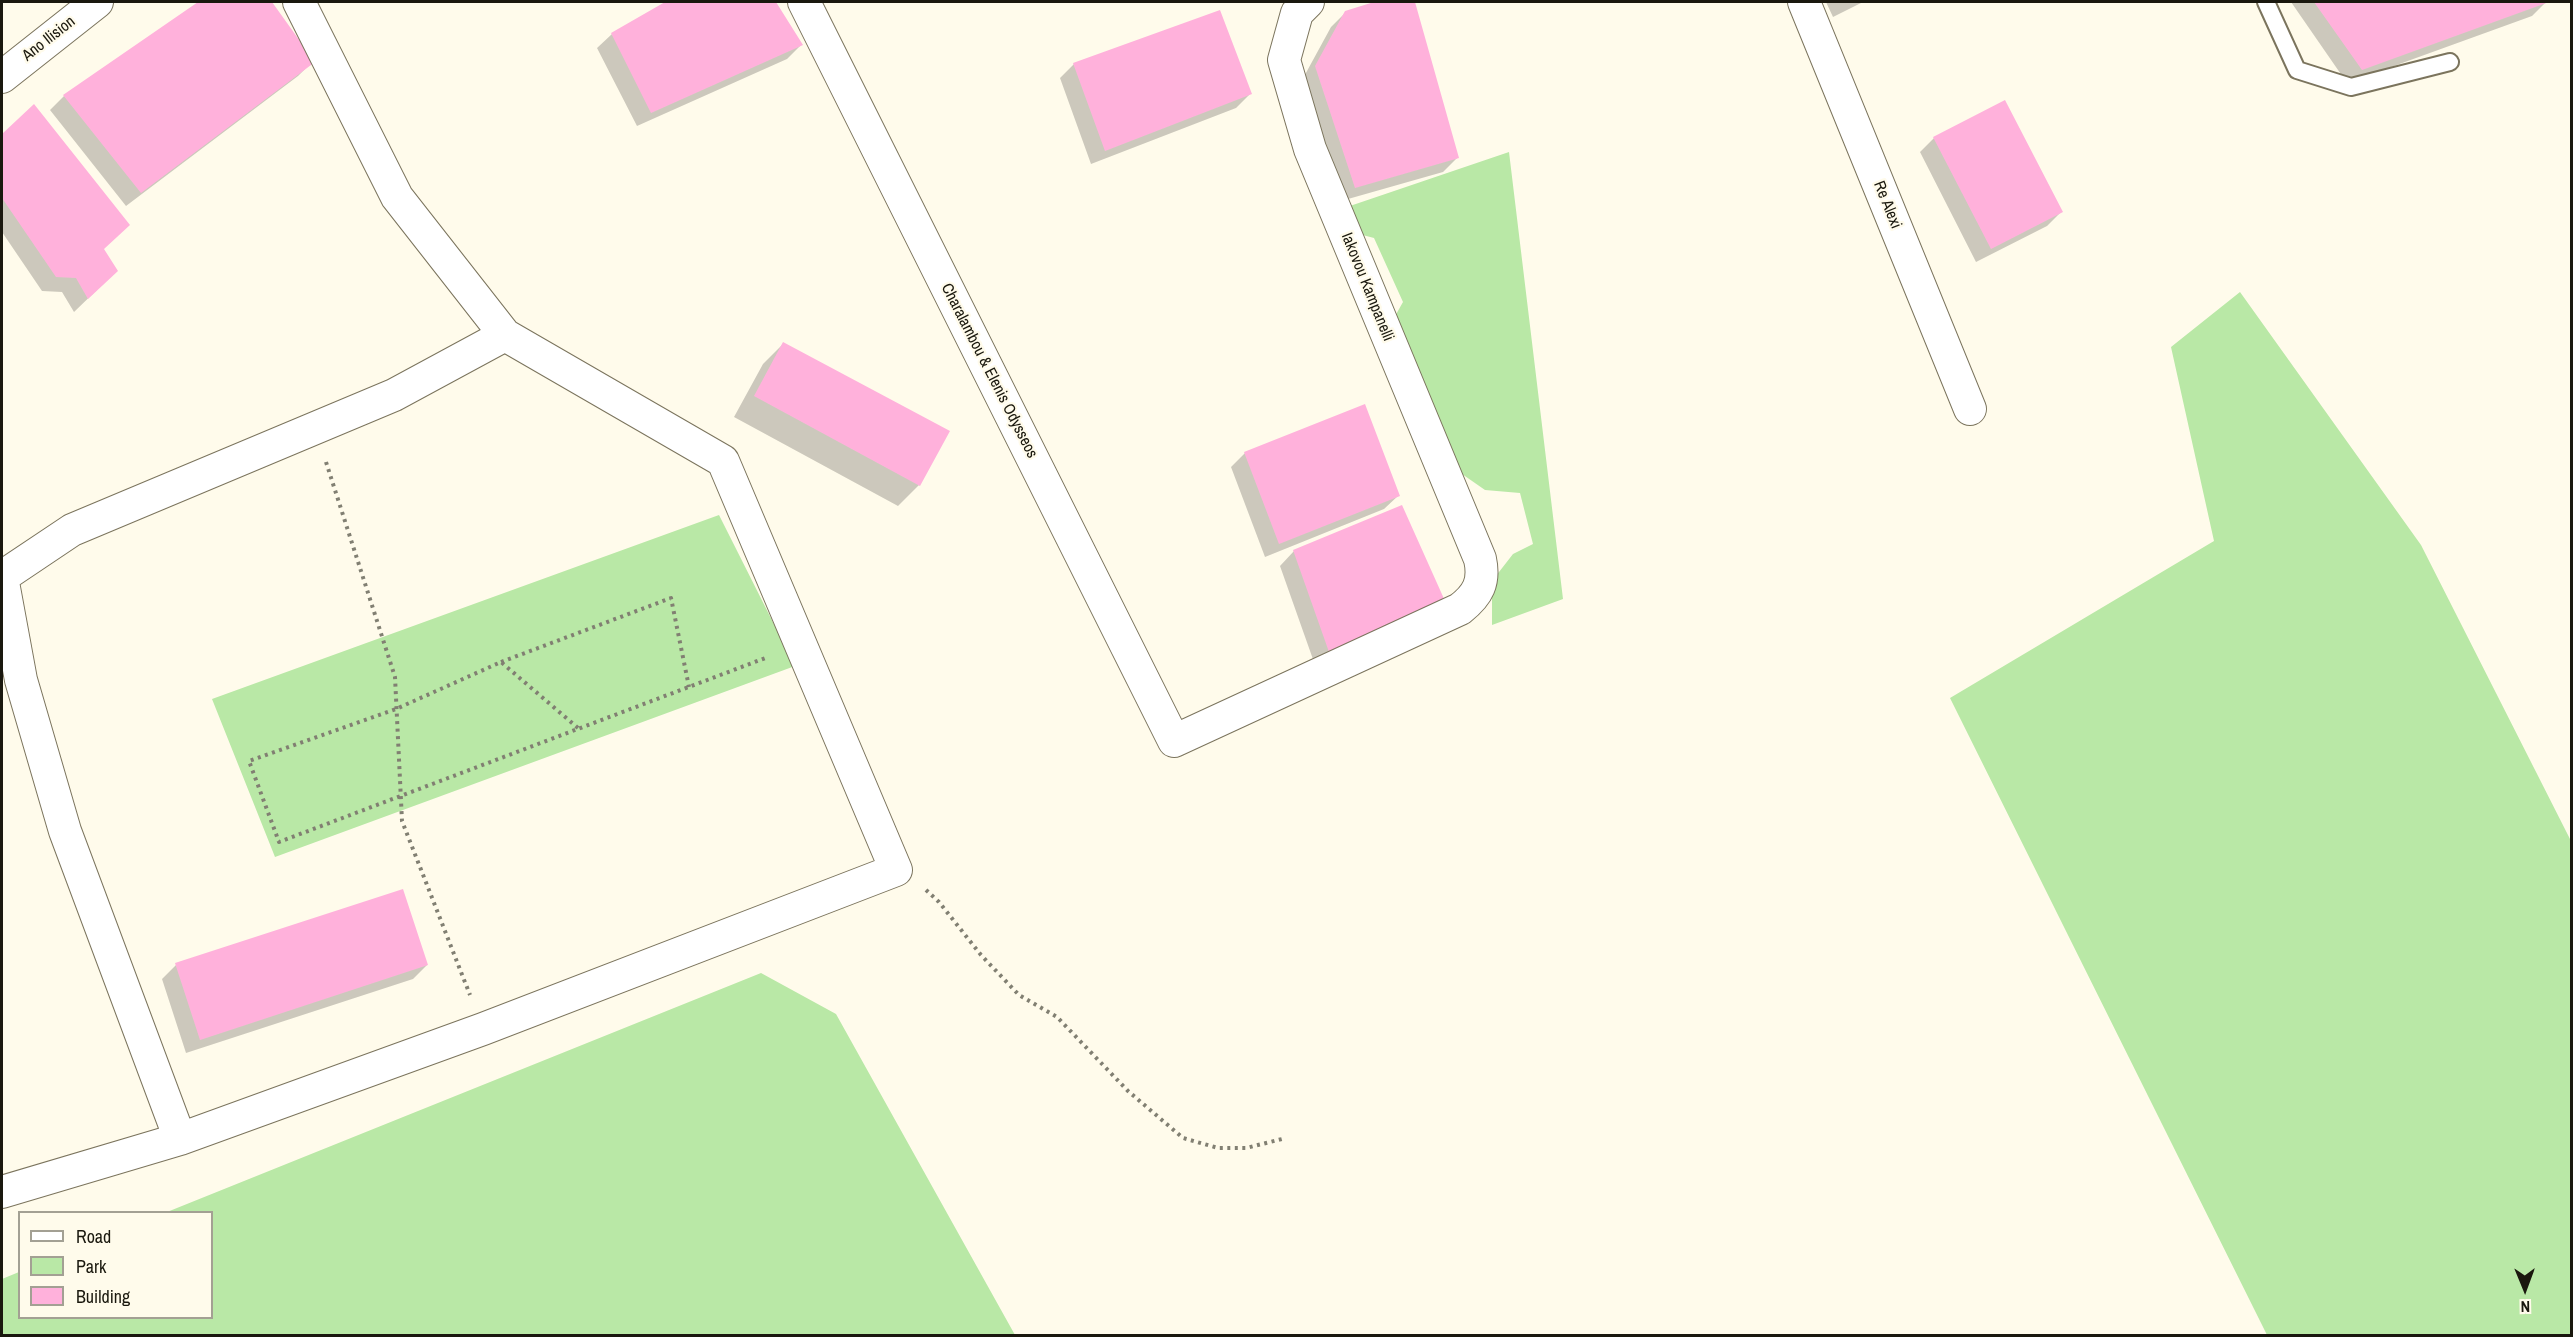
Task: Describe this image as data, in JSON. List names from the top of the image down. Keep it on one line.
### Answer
{"streets":{"street":["Ano Ilision","Re Alexi","Iakovou Kampanelli","Charalambou & Elenis Odysseos"]},"crossings":[["Iakovou Kampanelli","Charalambou & Elenis Odysseos"]],"legend":["Road","Park","Building"],"north":"bottom"}
